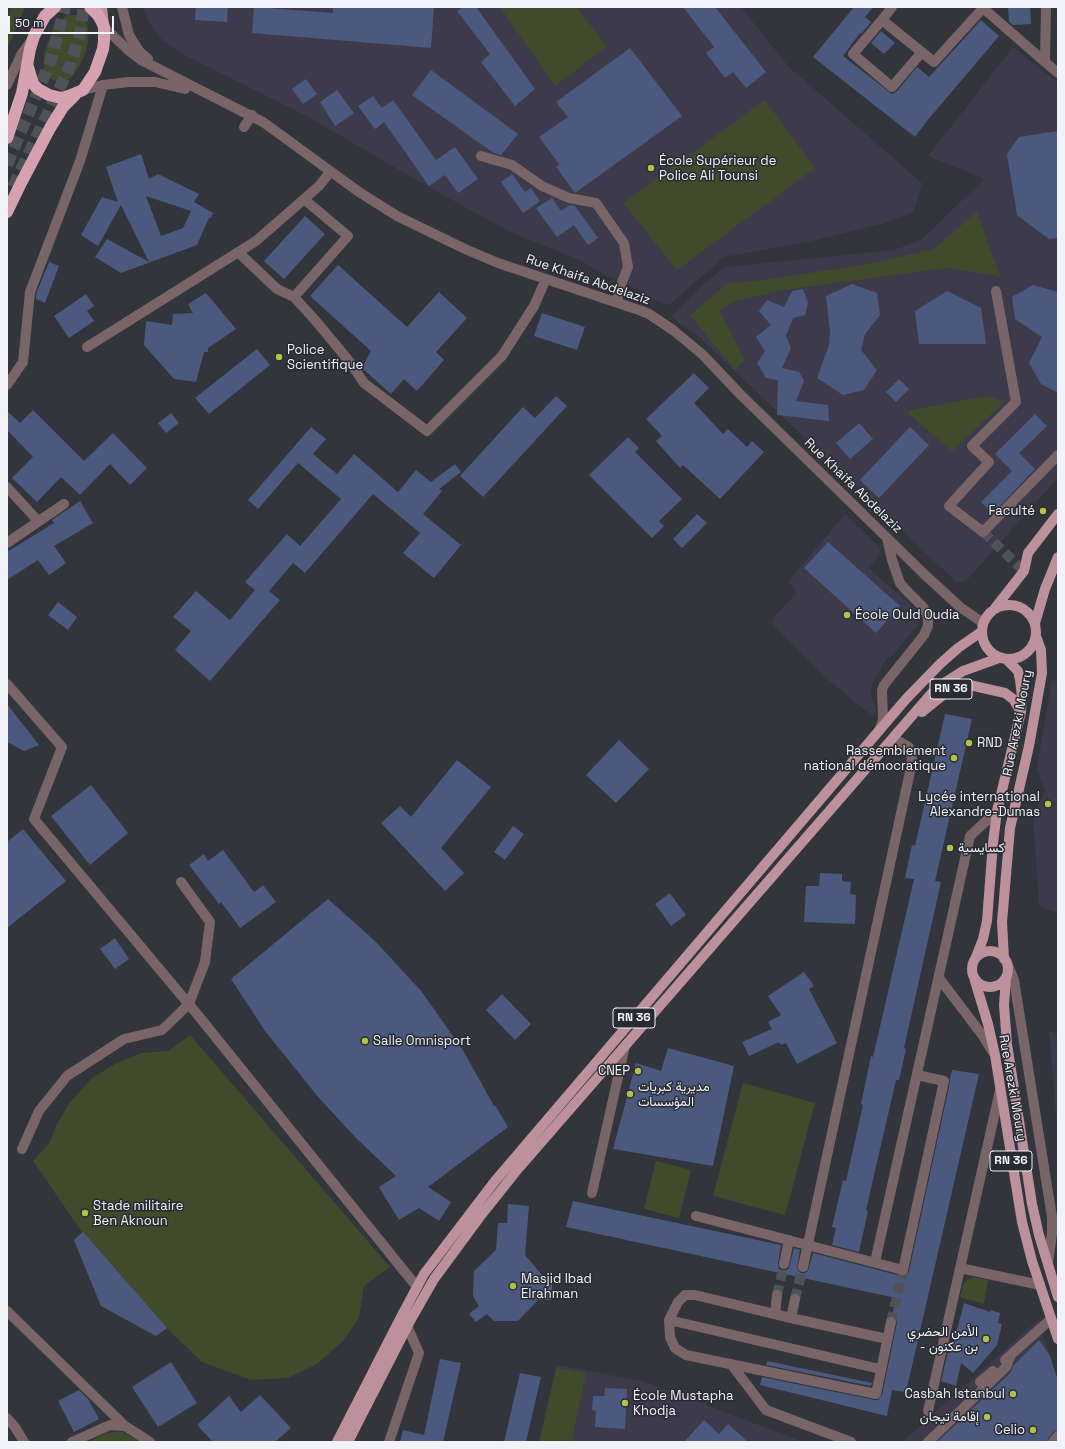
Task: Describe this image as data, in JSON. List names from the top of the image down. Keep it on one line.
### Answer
{"streets":{"main road":["RN 36","Rue Arezki Moury"],"street":["Rue Khaifa Abdelaziz"]},"crossings":[["Rue Khaifa Abdelaziz","RN 36"],["Rue Khaifa Abdelaziz","Rue Arezki Moury"],["RN 36","Rue Arezki Moury"]],"places":["École Supérieur de Police Ali Tounsi","Police Scientifique","Faculté","École Ould Oudia","RND","Rassemblement national démocratique","Lycée international Alexandre-Dumas","كسايسية","Salle Omnisport","CNEP","مديرية كبريات المؤسسات","Stade militaire Ben Aknoun","Masjid Ibad Elrahman","الأمن الحضري - بن عكنون","Casbah Istanbul","École Mustapha Khodja","إقامة تيجان","Celio"],"scale_bar":"50 m"}
